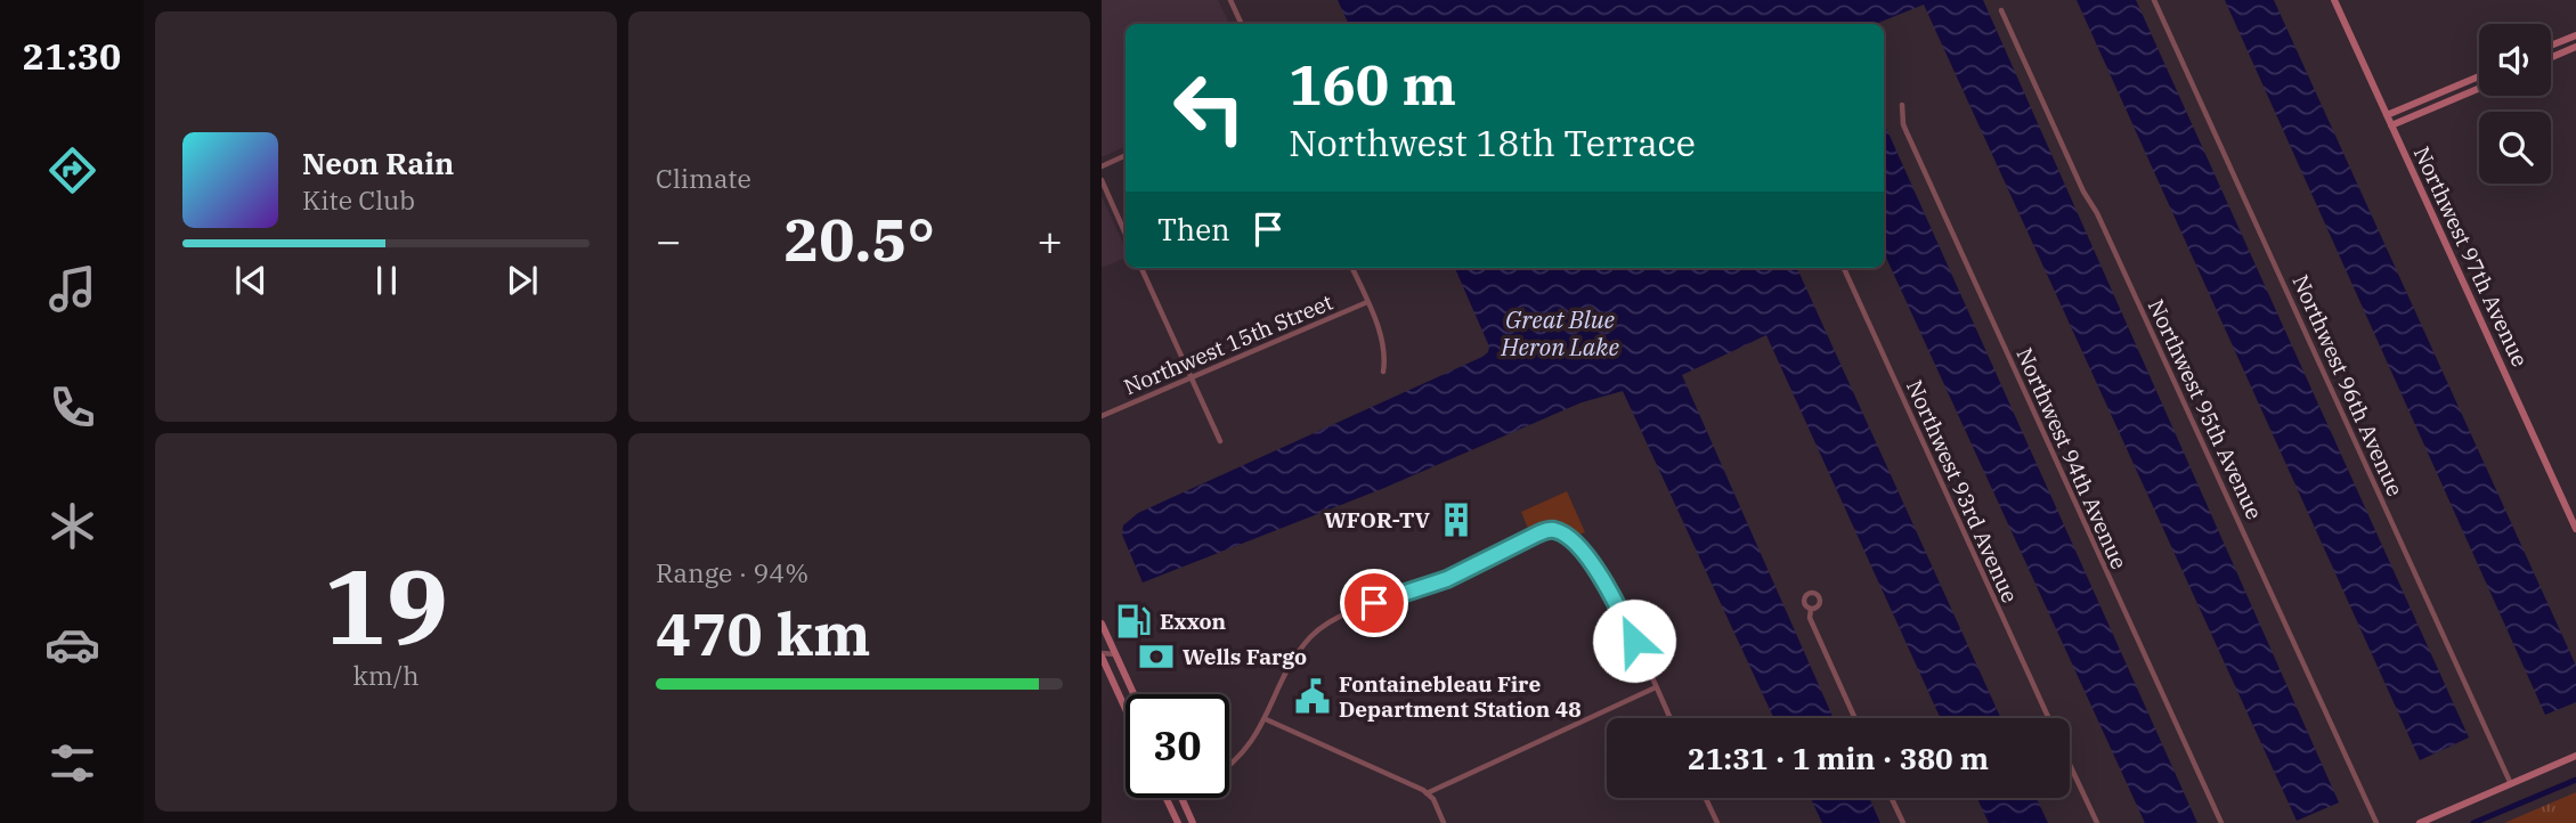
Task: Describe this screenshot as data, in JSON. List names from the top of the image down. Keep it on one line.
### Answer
{"streets":{"street":["Northwest 97th Avenue","Northwest 15th Street","Northwest 96th Avenue","Northwest 95th Avenue","Northwest 94th Avenue","Northwest 93rd Avenue"]},"water":["Great Blue Heron Lake"],"places":{"building":["WFOR-TV"],"fuel station":["Exxon"],"bank":["Wells Fargo"],"public building":["Fontainebleau Fire Department Station 48"]},"page":{"tabs":"21:30","tile":["Climate",["19","km/h"],["Range · 94%","470 km"]],"turn":["160 m","Northwest 18th Terrace"],"song":["Neon Rain","Kite Club"],"then":"Then","heat":["−","20.5°","+"],"limit":"30","trip":"21:31 · 1 min · 380 m"}}
